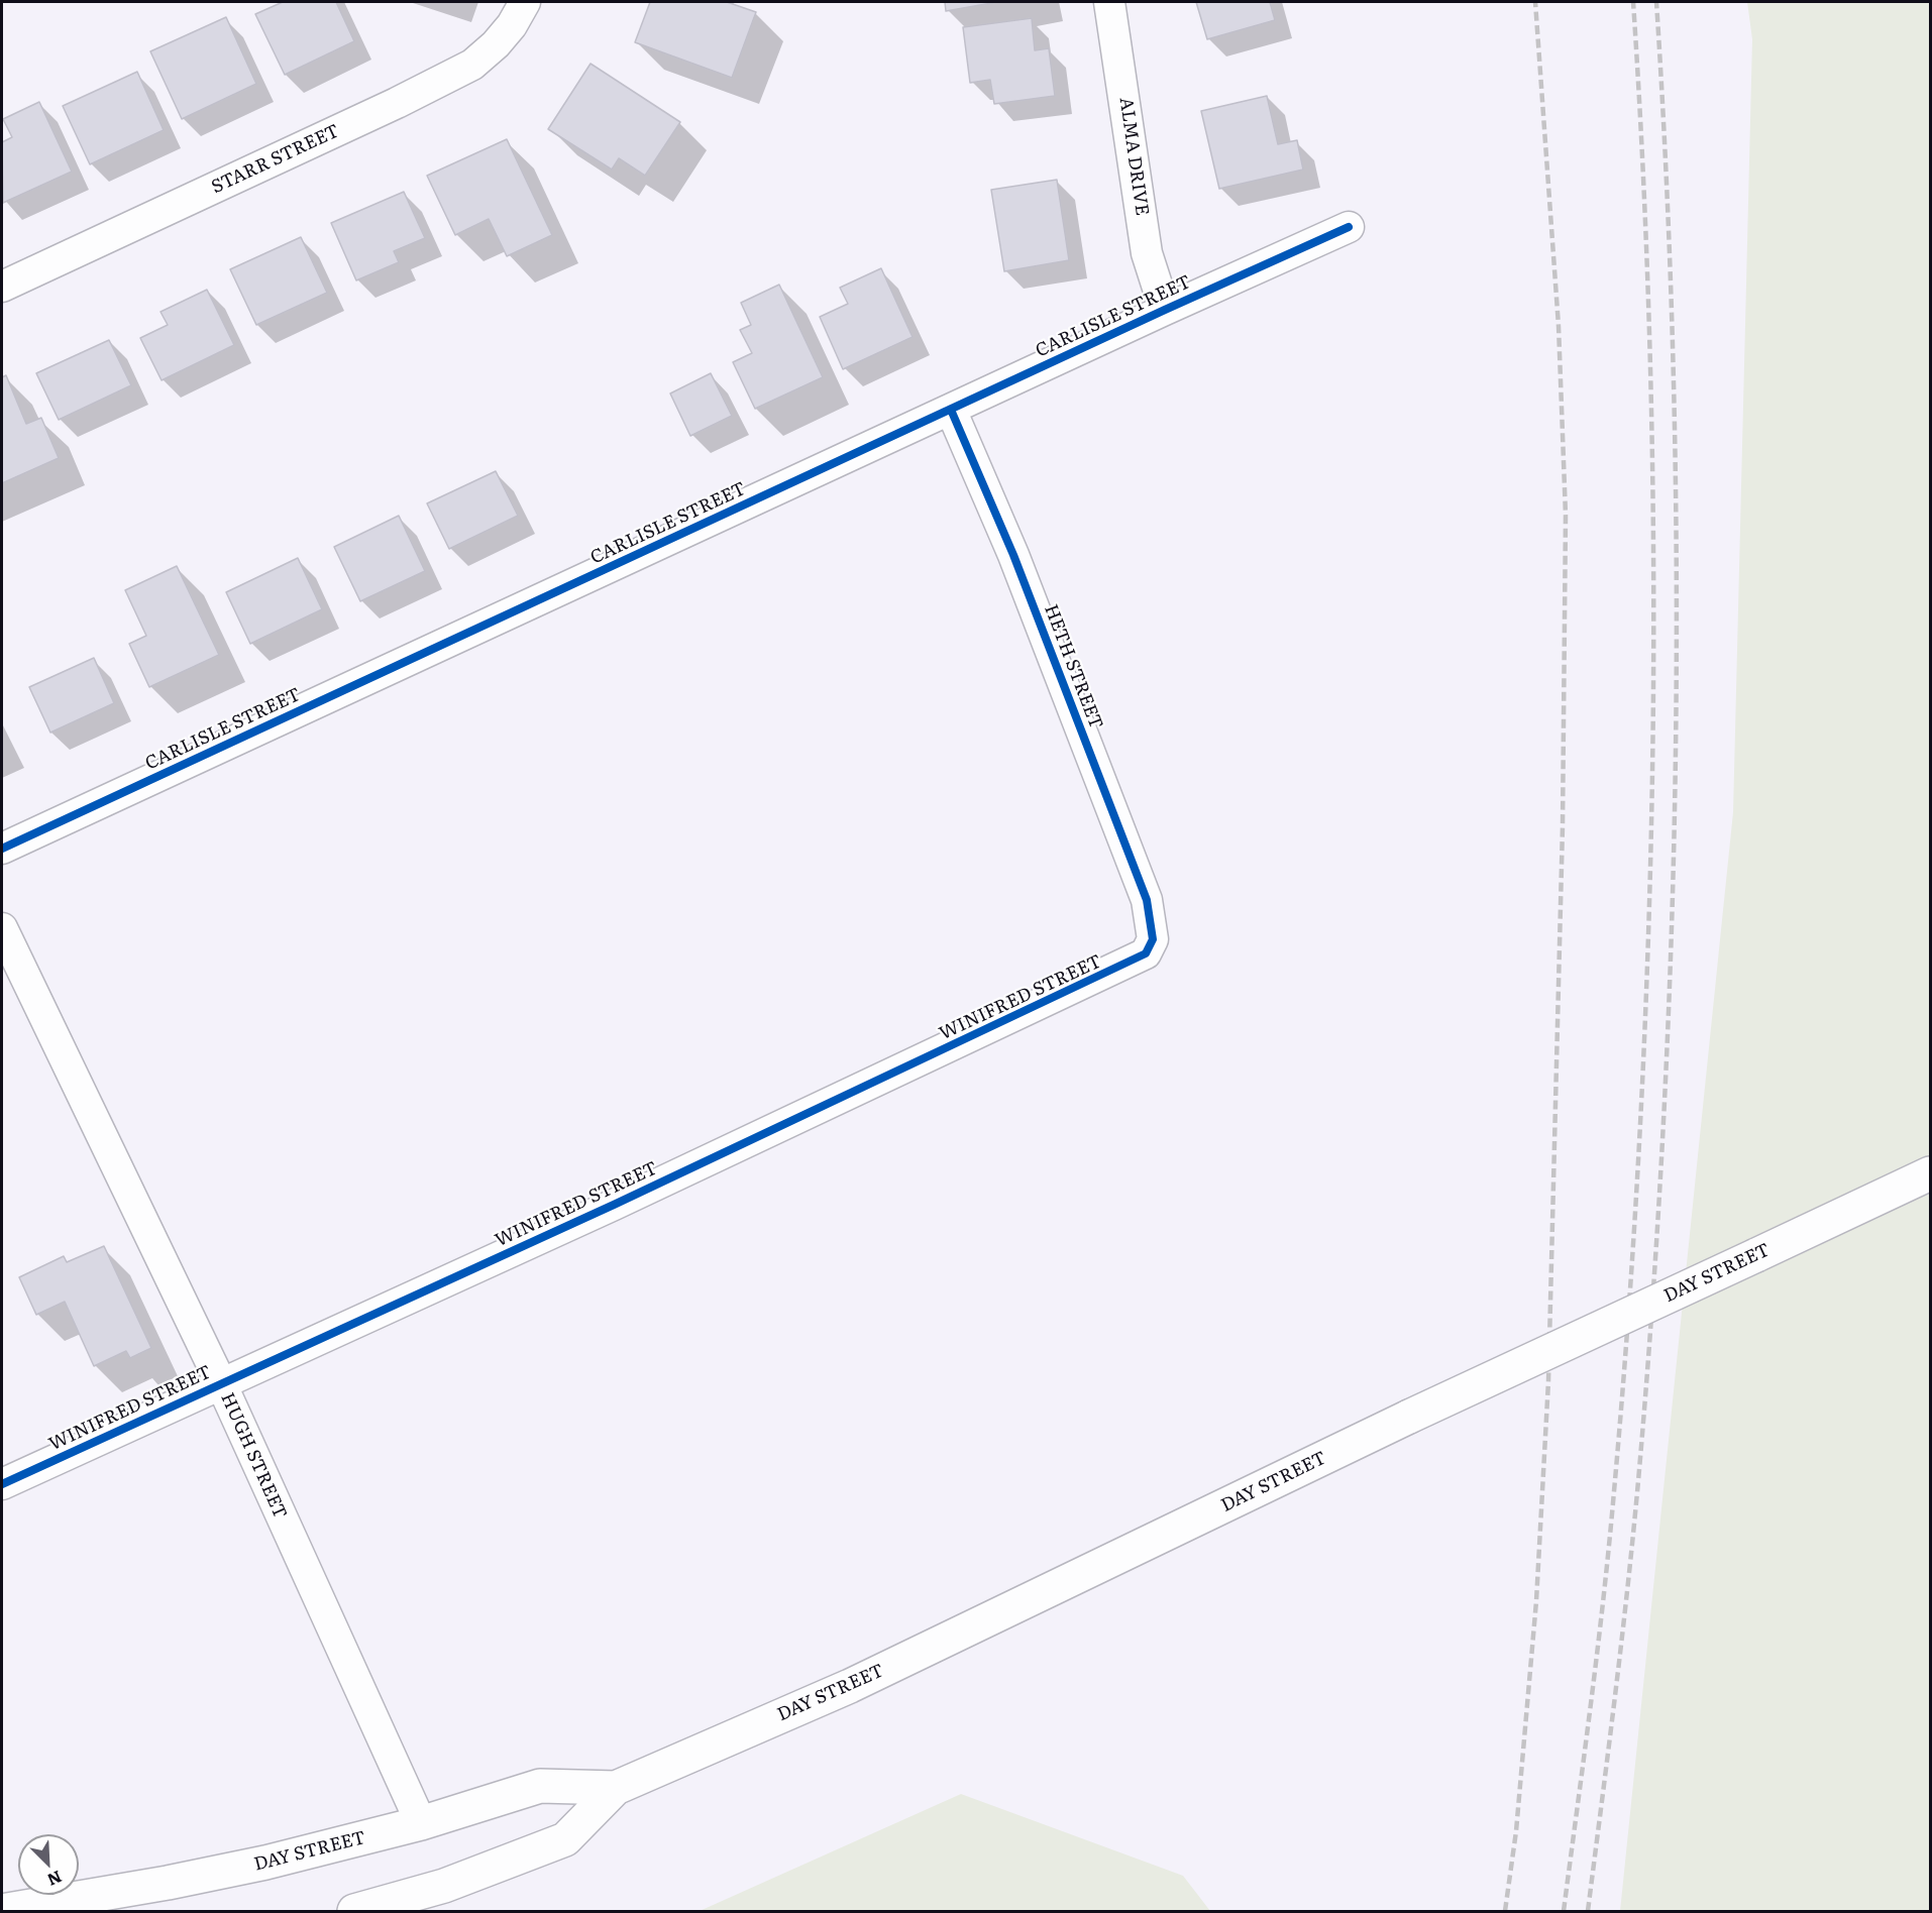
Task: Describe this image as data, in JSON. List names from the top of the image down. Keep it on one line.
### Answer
{"streets":{"main road":["DAY STREET"],"street":["ALMA DRIVE","STARR STREET","CARLISLE STREET","HETH STREET","WINIFRED STREET","HUGH STREET"]},"crossings":[["ALMA DRIVE","CARLISLE STREET"],["CARLISLE STREET","HETH STREET"],["HETH STREET","WINIFRED STREET"],["WINIFRED STREET","HUGH STREET"],["DAY STREET","HUGH STREET"]],"north":"bottom right"}
